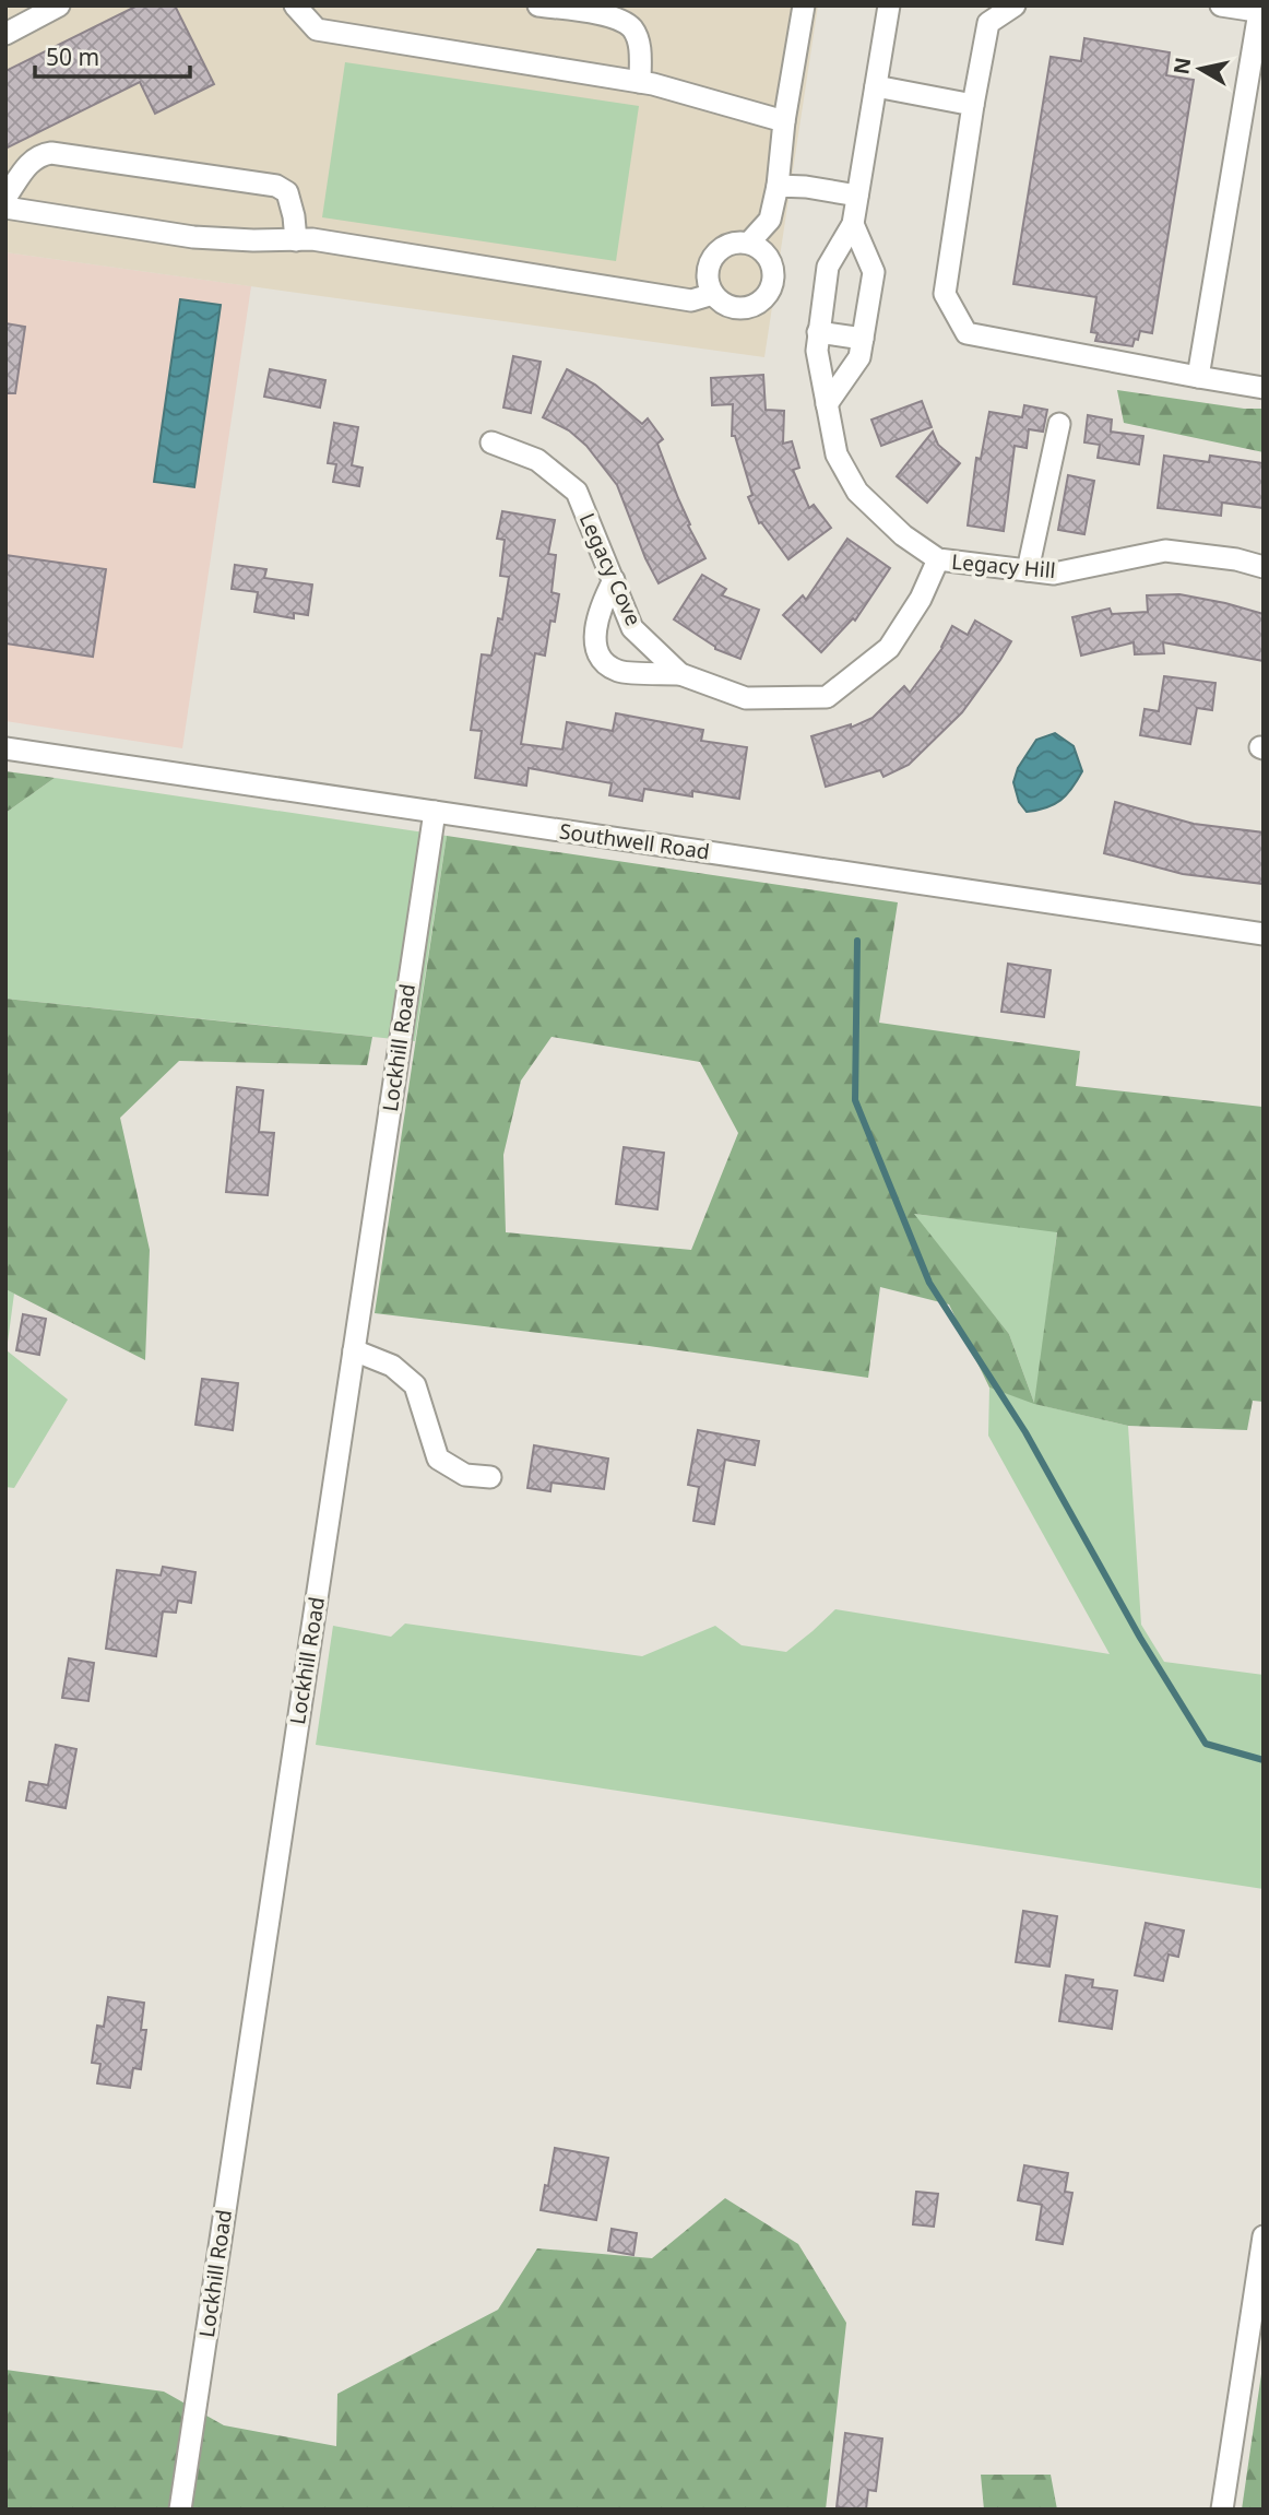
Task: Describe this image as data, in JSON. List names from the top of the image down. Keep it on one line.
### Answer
{"streets":{"street":["Legacy Hill","Legacy Cove","Southwell Road","Lockhill Road"]},"crossings":[["Legacy Hill","Legacy Cove"],["Southwell Road","Lockhill Road"]],"scale_bar":"50 m","north":"left"}
